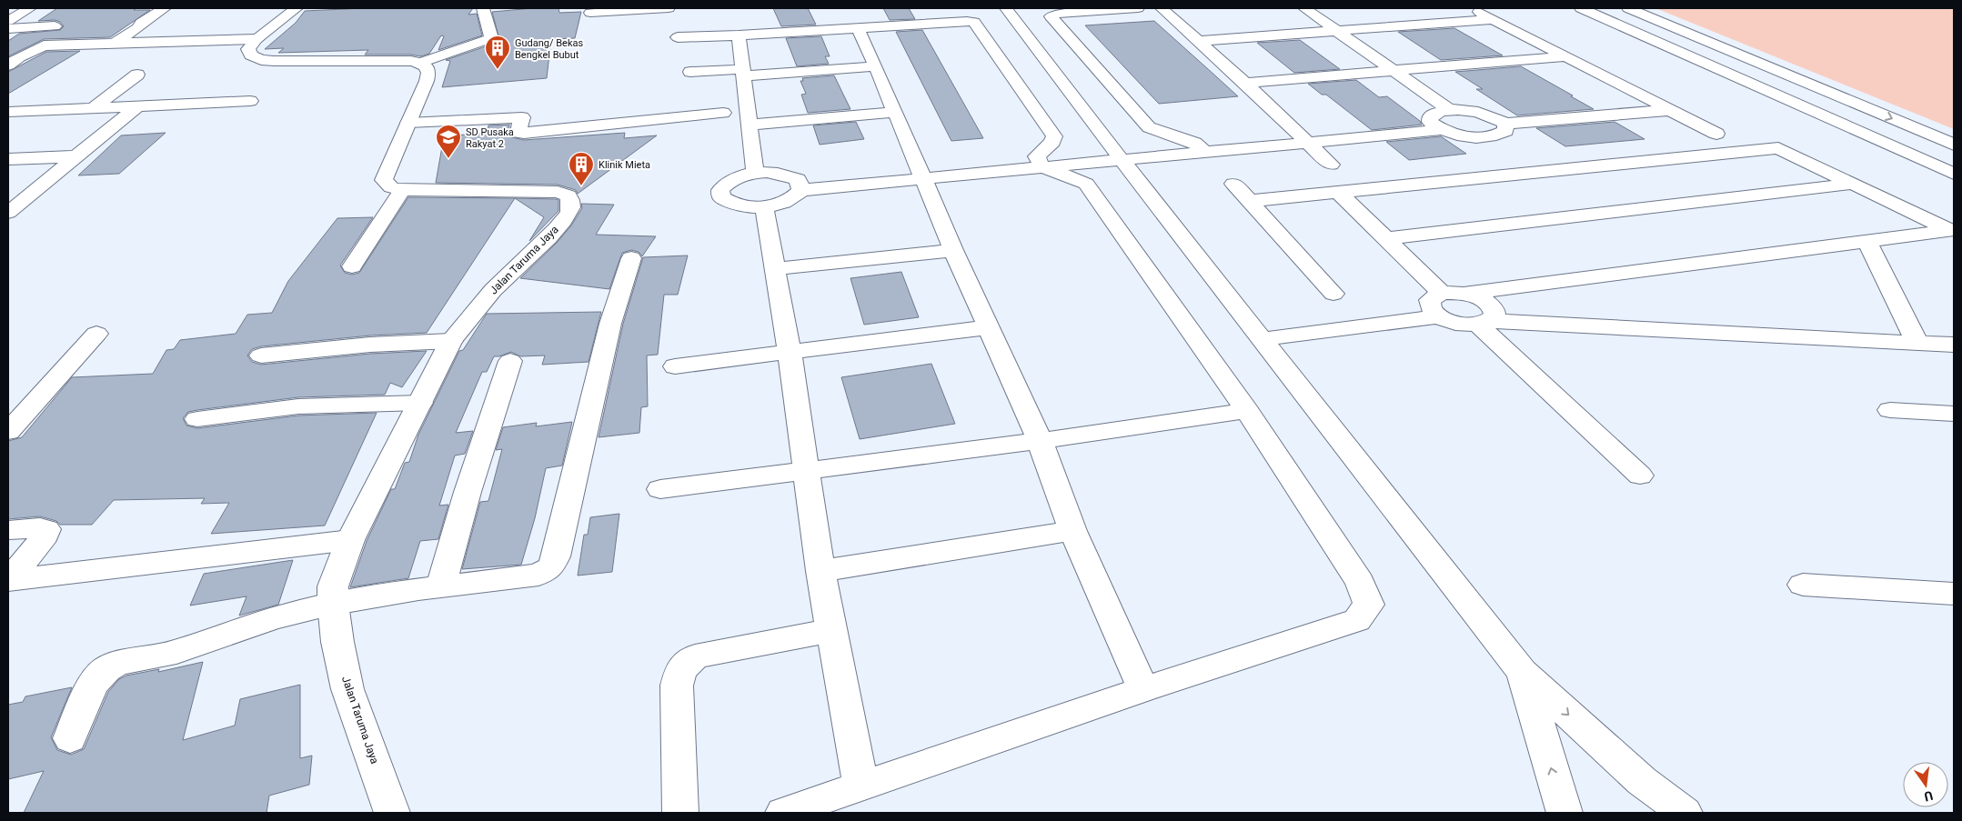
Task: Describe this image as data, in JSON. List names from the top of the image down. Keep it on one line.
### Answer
{"streets":{"street":["Jalan Taruma Jaya"]},"places":{"building":["Gudang/ Bekas Bengkel Bubut","Klinik Mieta"],"school or university":["SD Pusaka Rakyat 2"]},"north":"bottom"}
